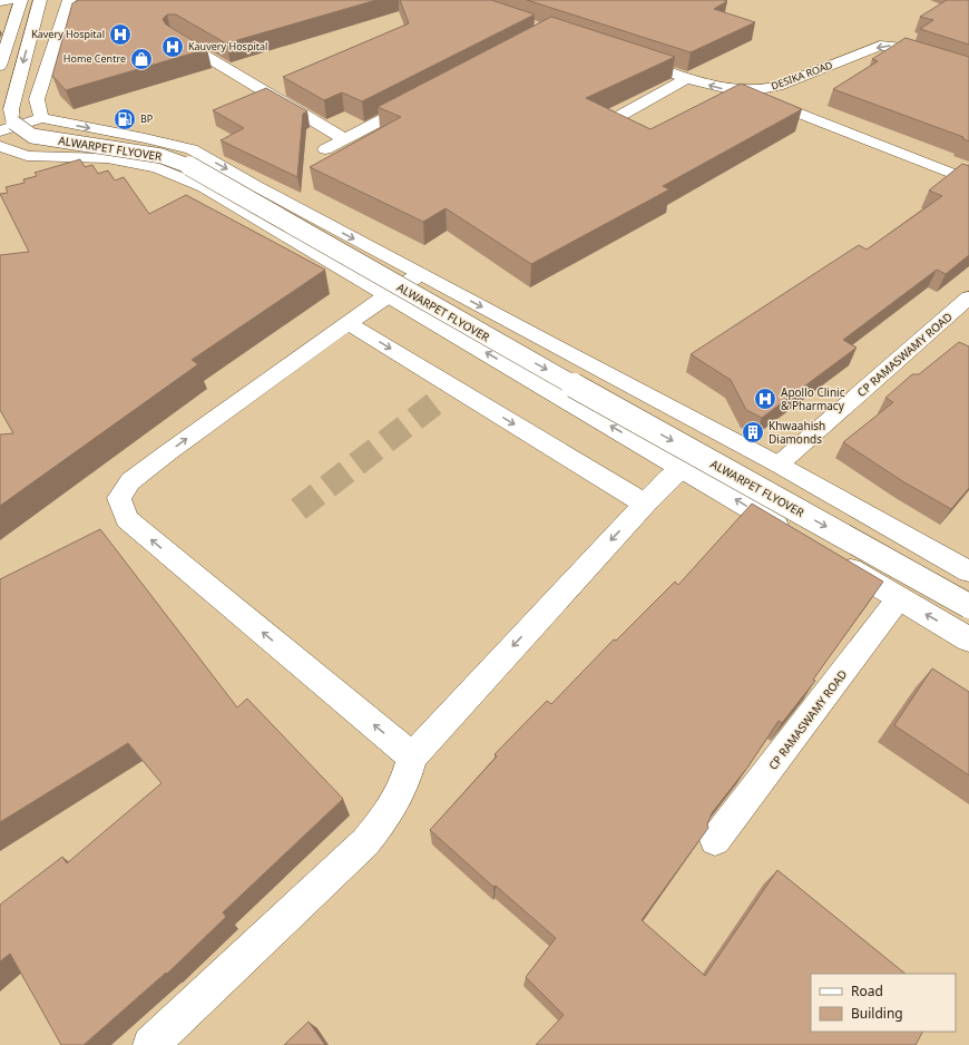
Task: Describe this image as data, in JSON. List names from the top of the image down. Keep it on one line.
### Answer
{"streets":{"main road":["DESIKA ROAD","ALWARPET FLYOVER","CP RAMASWAMY ROAD"]},"places":{"hospital":["Kavery Hospital","Kauvery Hospital","Apollo Clinic & Pharmacy"],"shop":["Home Centre"],"fuel station":["BP"],"building":["Khwaahish Diamonds"]},"legend":["Road","Building"]}
